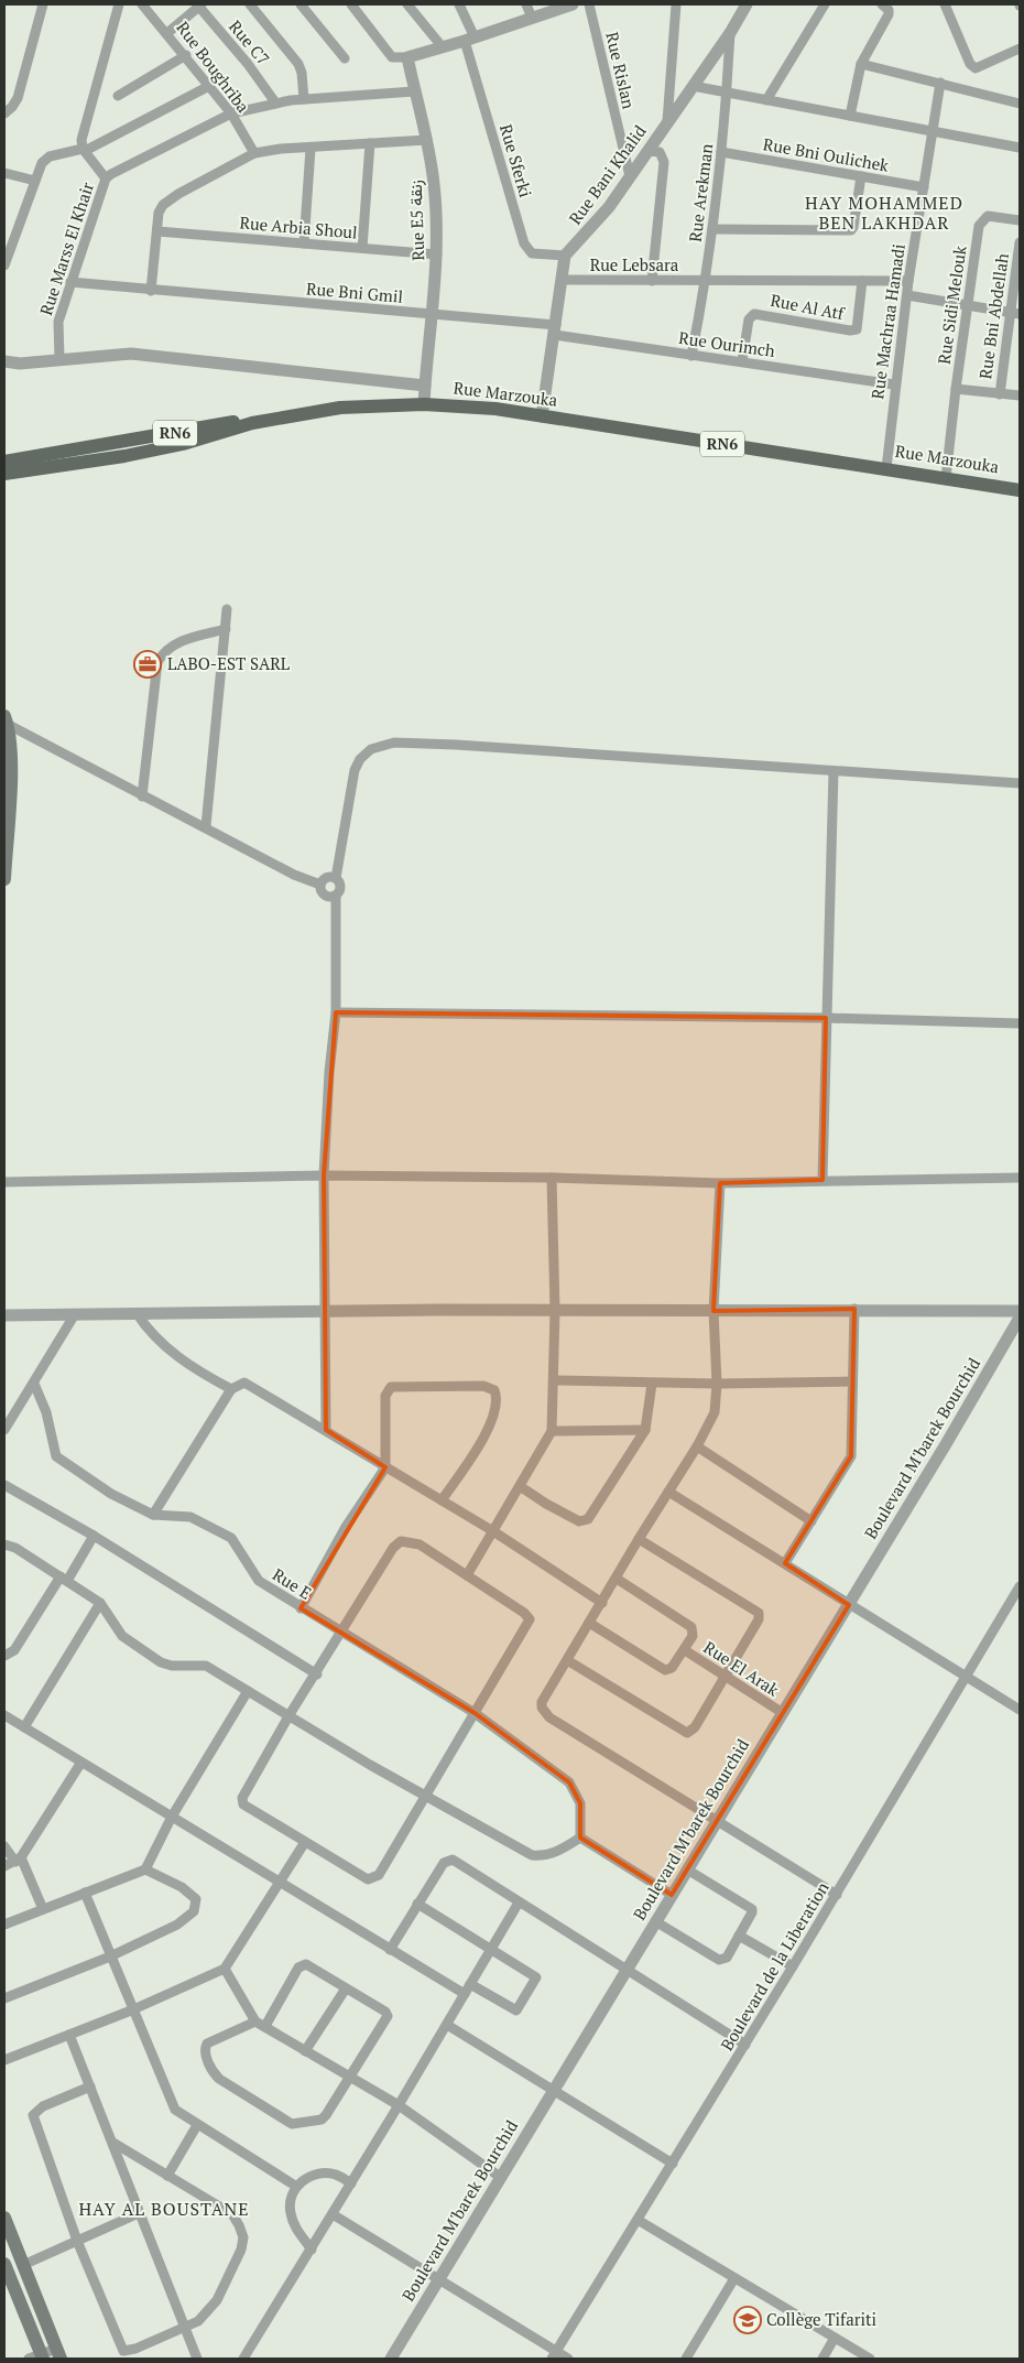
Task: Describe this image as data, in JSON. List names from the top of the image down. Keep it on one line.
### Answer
{"streets":{"main road":["Rue Marzouka","RN6"],"street":["Rue C7","Rue Boughriba","Rue Rislan","Rue Bni Oulichek","Rue Sferki","Rue Bani Khalid","Rue Arekman","Rue E5 زنقة","Rue Arbia Shoul","Rue Marss El Khair","Rue Lebsara","Rue Bni Gmil","Rue Sidi Melouk","Rue Al Atf","Rue Bni Abdellah","Rue Machraa Hamadi","Rue Ourimch","Boulevard M'barek Bourchid","Rue E","Rue El Arak","Boulevard de la Liberation"]},"crossings":[["Rue C7","Rue Marss El Khair"],["Rue Boughriba","Rue Marss El Khair"],["Rue Rislan","Rue Bani Khalid"],["Rue Bni Oulichek","Rue Arekman"],["Rue Bni Oulichek","Rue Machraa Hamadi"],["Rue Sferki","Rue Bani Khalid"],["Rue Bani Khalid","Rue Arekman"],["Rue Arekman","Rue Lebsara"],["Rue Arekman","Rue Ourimch"],["Rue E5 زنقة","Rue Arbia Shoul"],["Rue E5 زنقة","Rue Marss El Khair"],["Rue E5 زنقة","Rue Bni Gmil"],["Rue Marss El Khair","Rue Bni Gmil"],["Rue Lebsara","Rue Al Atf"],["Rue Lebsara","Rue Machraa Hamadi"],["Rue Bni Gmil","Rue Ourimch"],["Rue Sidi Melouk","Rue Marzouka"],["Rue Al Atf","Rue Ourimch"],["Rue Machraa Hamadi","Rue Ourimch"],["Rue Machraa Hamadi","Rue Marzouka"],["Rue Marzouka","RN6"],["Boulevard M'barek Bourchid","Rue El Arak"]],"districts":["HAY MOHAMMED BEN LAKHDAR","HAY AL BOUSTANE"],"places":{"office":["LABO-EST SARL"],"school or university":["Collège Tifariti"]}}
